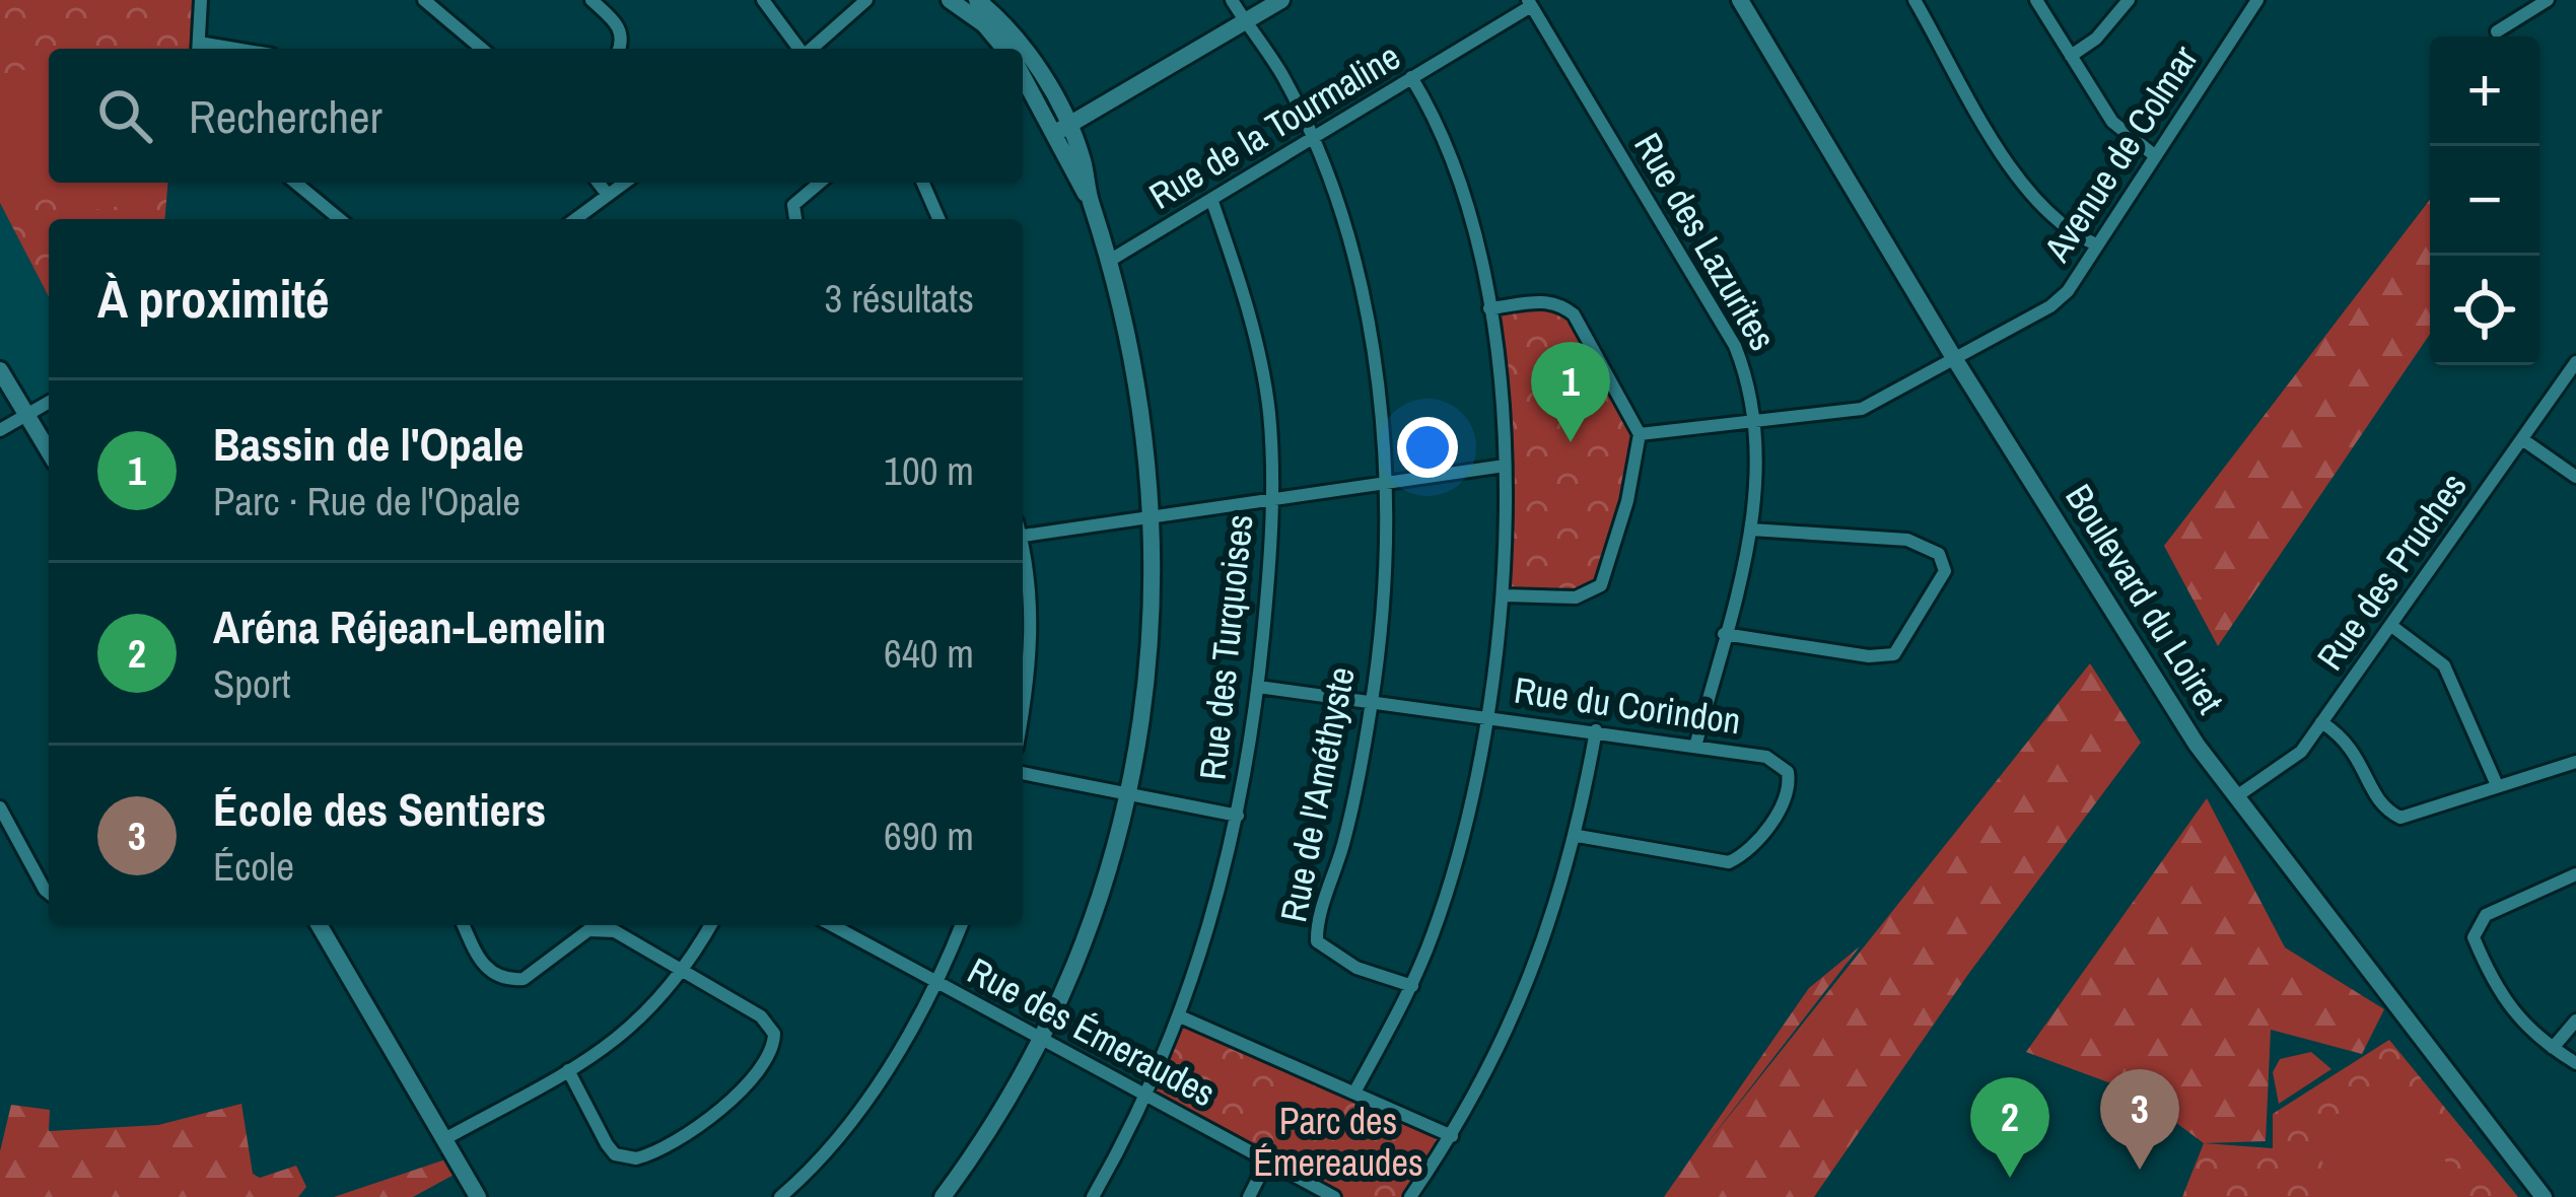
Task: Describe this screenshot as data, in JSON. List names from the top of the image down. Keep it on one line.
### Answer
{"streets":{"street":["Rue de la Tourmaline","Avenue de Colmar","Rue des Lazurites","Rue des Pruches","Boulevard du Loiret","Rue des Turquoises","Rue du Corindon","Rue de l'Améthyste","Rue des Émeraudes"]},"crossings":[["Rue de la Tourmaline","Rue des Lazurites"],["Rue de la Tourmaline","Rue des Turquoises"],["Rue de la Tourmaline","Rue de l'Améthyste"],["Avenue de Colmar","Rue des Lazurites"],["Avenue de Colmar","Boulevard du Loiret"],["Rue des Lazurites","Rue du Corindon"],["Rue des Pruches","Boulevard du Loiret"],["Rue des Turquoises","Rue du Corindon"],["Rue des Turquoises","Rue des Émeraudes"],["Rue du Corindon","Rue de l'Améthyste"]],"parks":["Parc des Émereaudes"],"page":{"map_buttons":["+","−"],"search":"Rechercher","heading":["À proximité","3 résultats"],"pins":["1","3","2"],"list":[{"mark":"1","name":"Bassin de l'Opale","note":"Parc · Rue de l'Opale","value":"100 m"},{"mark":"2","name":"Aréna Réjean‑Lemelin","note":"Sport","value":"640 m"},{"mark":"3","name":"École des Sentiers","note":"École","value":"690 m"}]}}
